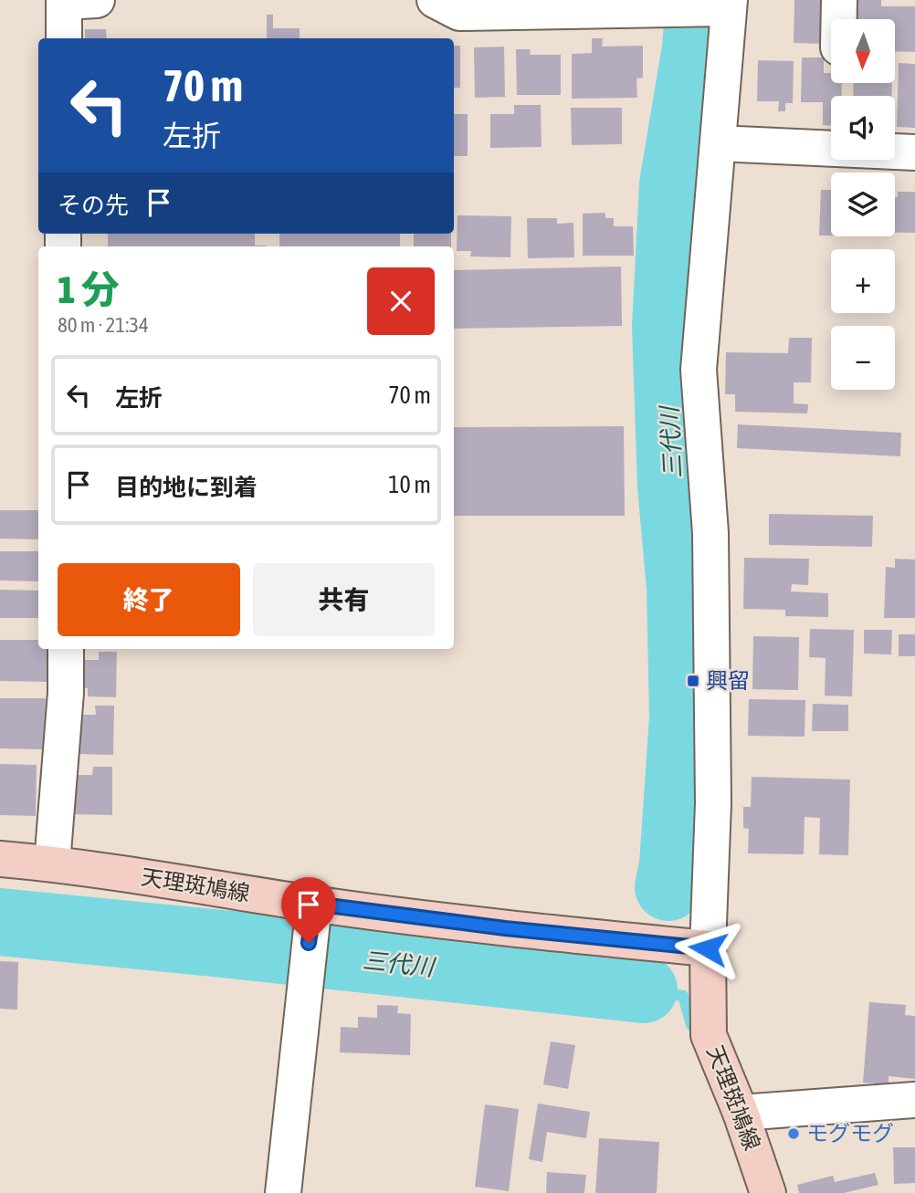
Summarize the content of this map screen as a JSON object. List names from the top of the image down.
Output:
{
  "streets": {
    "main road": ["天理斑鳩線"]
  },
  "water": ["三代川"],
  "places": {
    "transit": ["興留"],
    "other": ["モグモグ"]
  },
  "north": "bottom",
  "page": {
    "map_buttons": ["+", "−"],
    "turn": ["70 m", "左折"],
    "then": "その先",
    "heading": ["1 分", "80 m · 21:34"],
    "list": [
      {
        "name": "左折",
        "value": "70 m"
      },
      {
        "name": "目的地に到着",
        "value": "10 m"
      }
    ],
    "buttons": ["終了", "共有"]
  }
}
